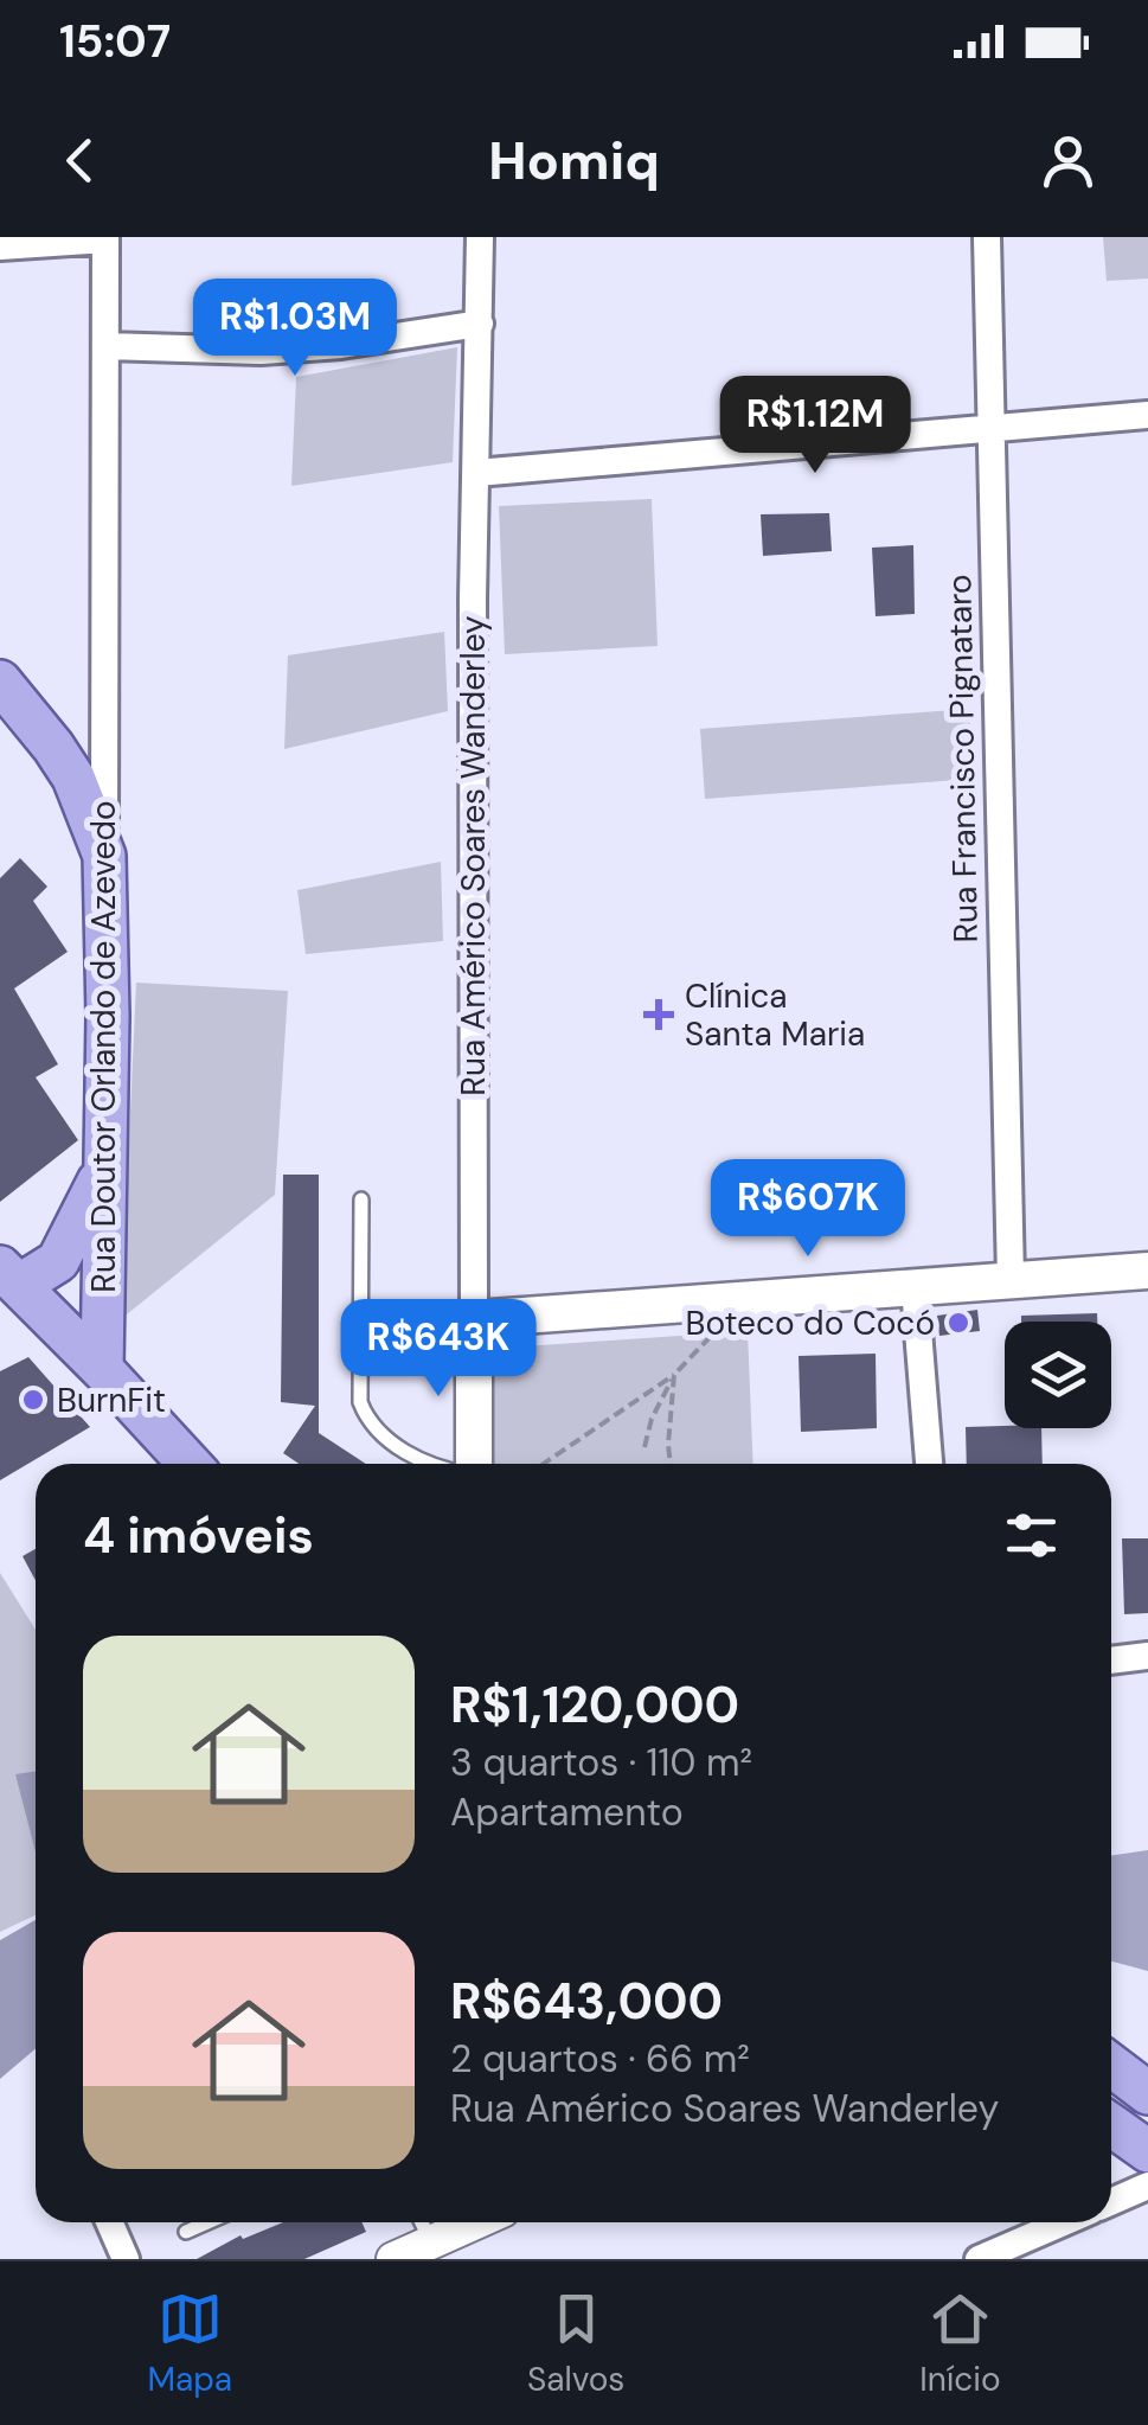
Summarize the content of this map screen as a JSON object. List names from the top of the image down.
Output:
{
  "streets": {
    "main road": ["Rua Américo Soares Wanderley", "Rua Doutor Orlando de Azevedo"],
    "street": ["Rua Francisco Pignataro"]
  },
  "places": {
    "health": ["Clínica Santa Maria"],
    "other": ["Boteco do Cocó", "BurnFit"]
  },
  "page": {
    "status": "15:07",
    "header": "Homiq",
    "price": [
      "R$1.03M",
      "R$1.12M",
      "R$607K",
      "R$643K"
    ],
    "heading": "4 imóveis",
    "list": [
      {
        "name": "R$1,120,000",
        "note": "3 quartos · 110 m² · Apartamento"
      },
      {
        "name": "R$643,000",
        "note": "2 quartos · 66 m² · Rua Américo Soares Wanderley"
      }
    ],
    "tabs": ["Mapa", "Salvos", "Início"]
  }
}
